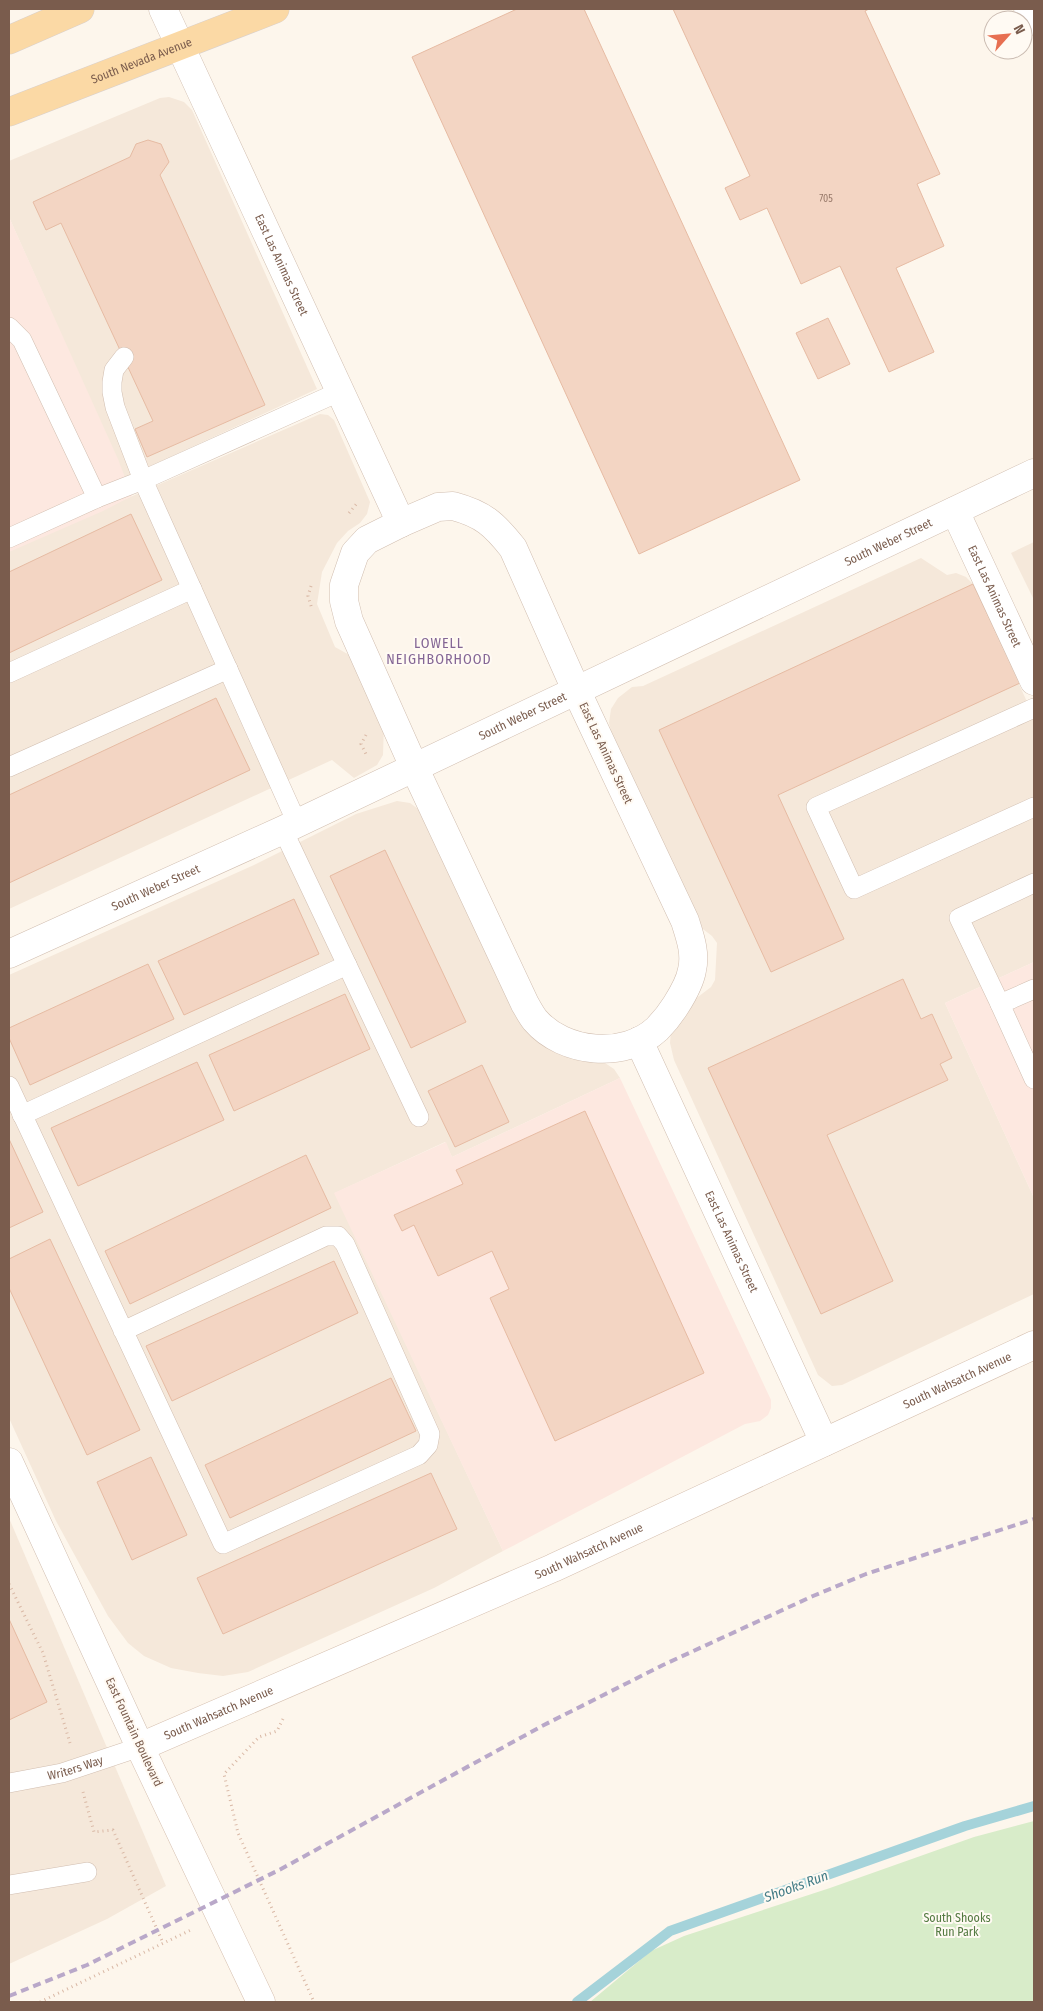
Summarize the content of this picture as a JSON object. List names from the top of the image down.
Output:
{
  "streets": {
    "main road": ["South Nevada Avenue"],
    "street": [
      "East Las Animas Street",
      "South Weber Street",
      "South Wahsatch Avenue",
      "East Fountain Boulevard"
    ],
    "lane": ["Writers Way"]
  },
  "crossings": [
    ["South Nevada Avenue", "East Las Animas Street"],
    ["East Las Animas Street", "South Weber Street"],
    ["East Las Animas Street", "South Wahsatch Avenue"],
    ["South Wahsatch Avenue", "East Fountain Boulevard"],
    ["South Wahsatch Avenue", "Writers Way"],
    ["East Fountain Boulevard", "Writers Way"]
  ],
  "districts": ["LOWELL NEIGHBORHOOD"],
  "water": ["Shooks Run"],
  "parks": ["South Shooks Run Park"],
  "house_numbers": ["705"],
  "north": "top right"
}
